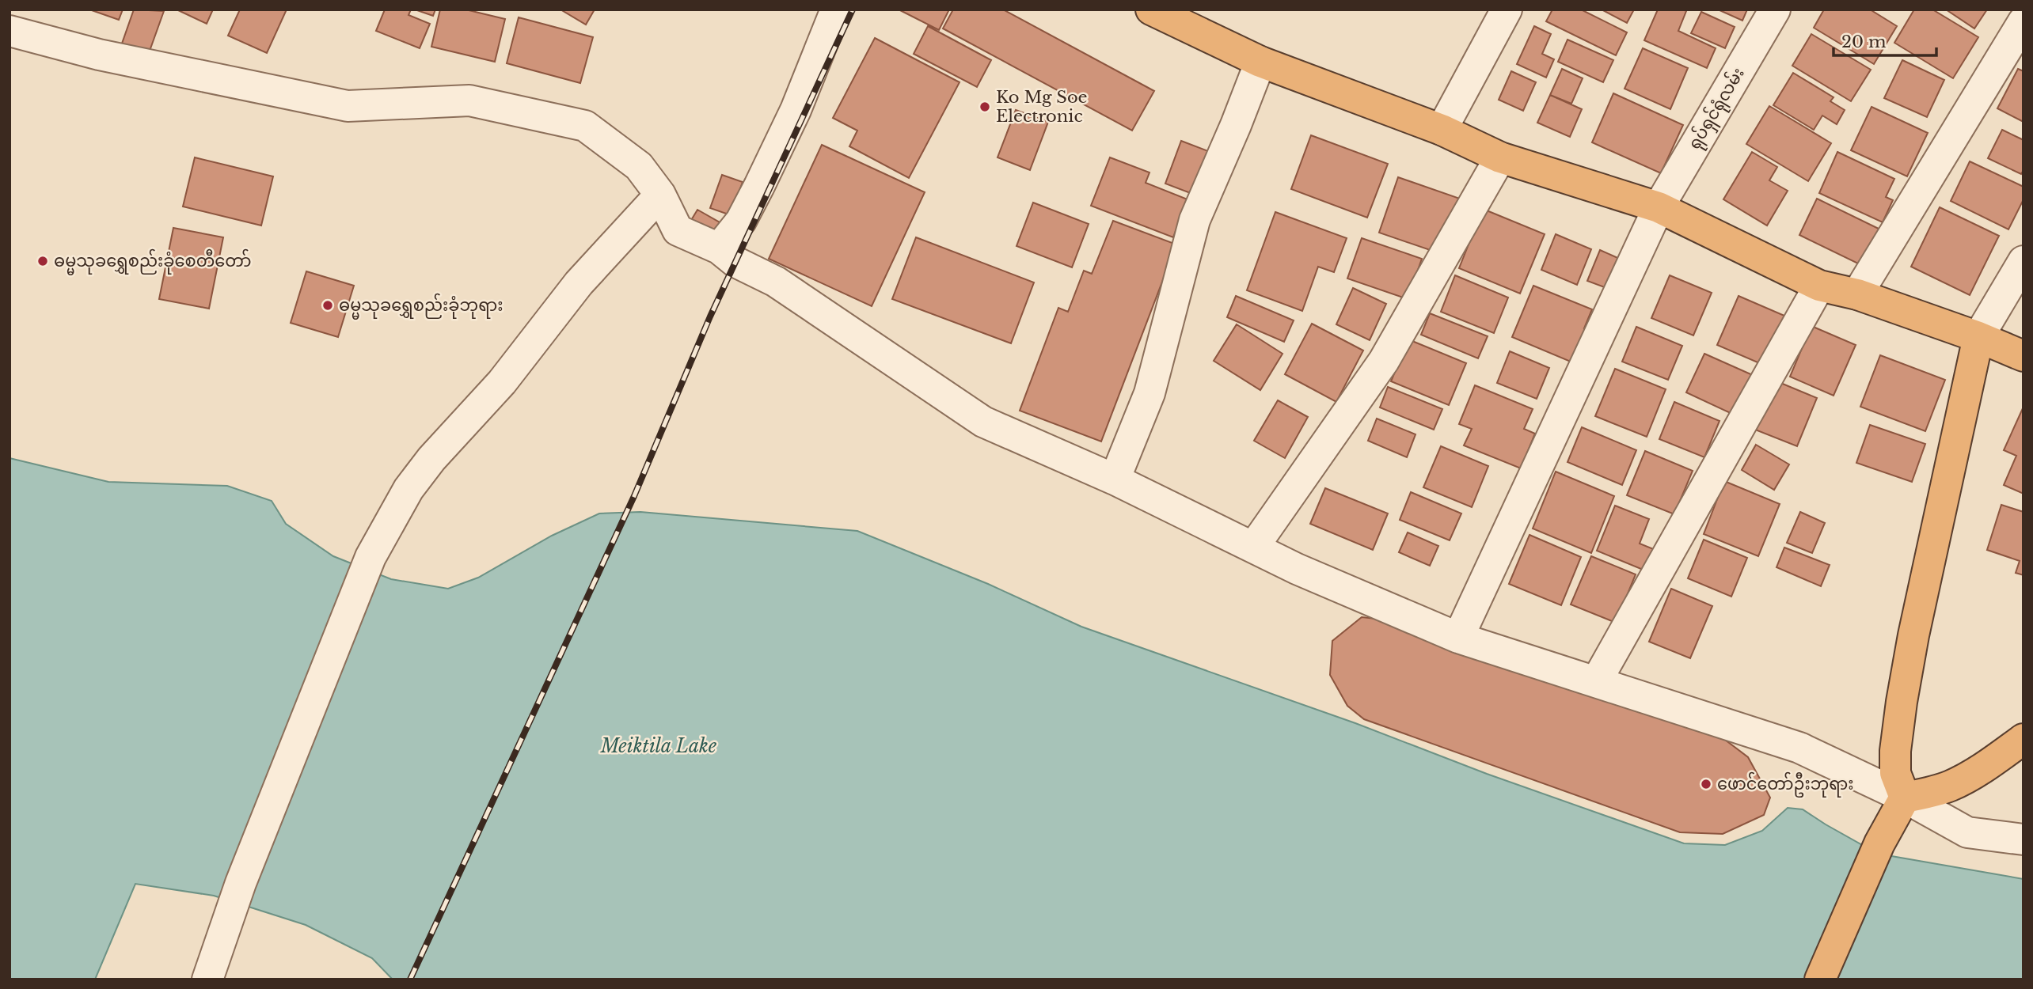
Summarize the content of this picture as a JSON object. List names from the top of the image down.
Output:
{
  "streets": {
    "street": ["ရုပ်ရှင်ရုံလမ်း"]
  },
  "water": ["Meiktila Lake"],
  "places": [
    "Ko Mg Soe Electronic",
    "ဓမ္မသုခရွှေစည်းခုံစေတီတော်",
    "ဓမ္မသုခရွှေစည်းခုံဘုရား",
    "ဖောင်တော်ဦးဘုရား"
  ],
  "scale_bar": "20 m"
}
